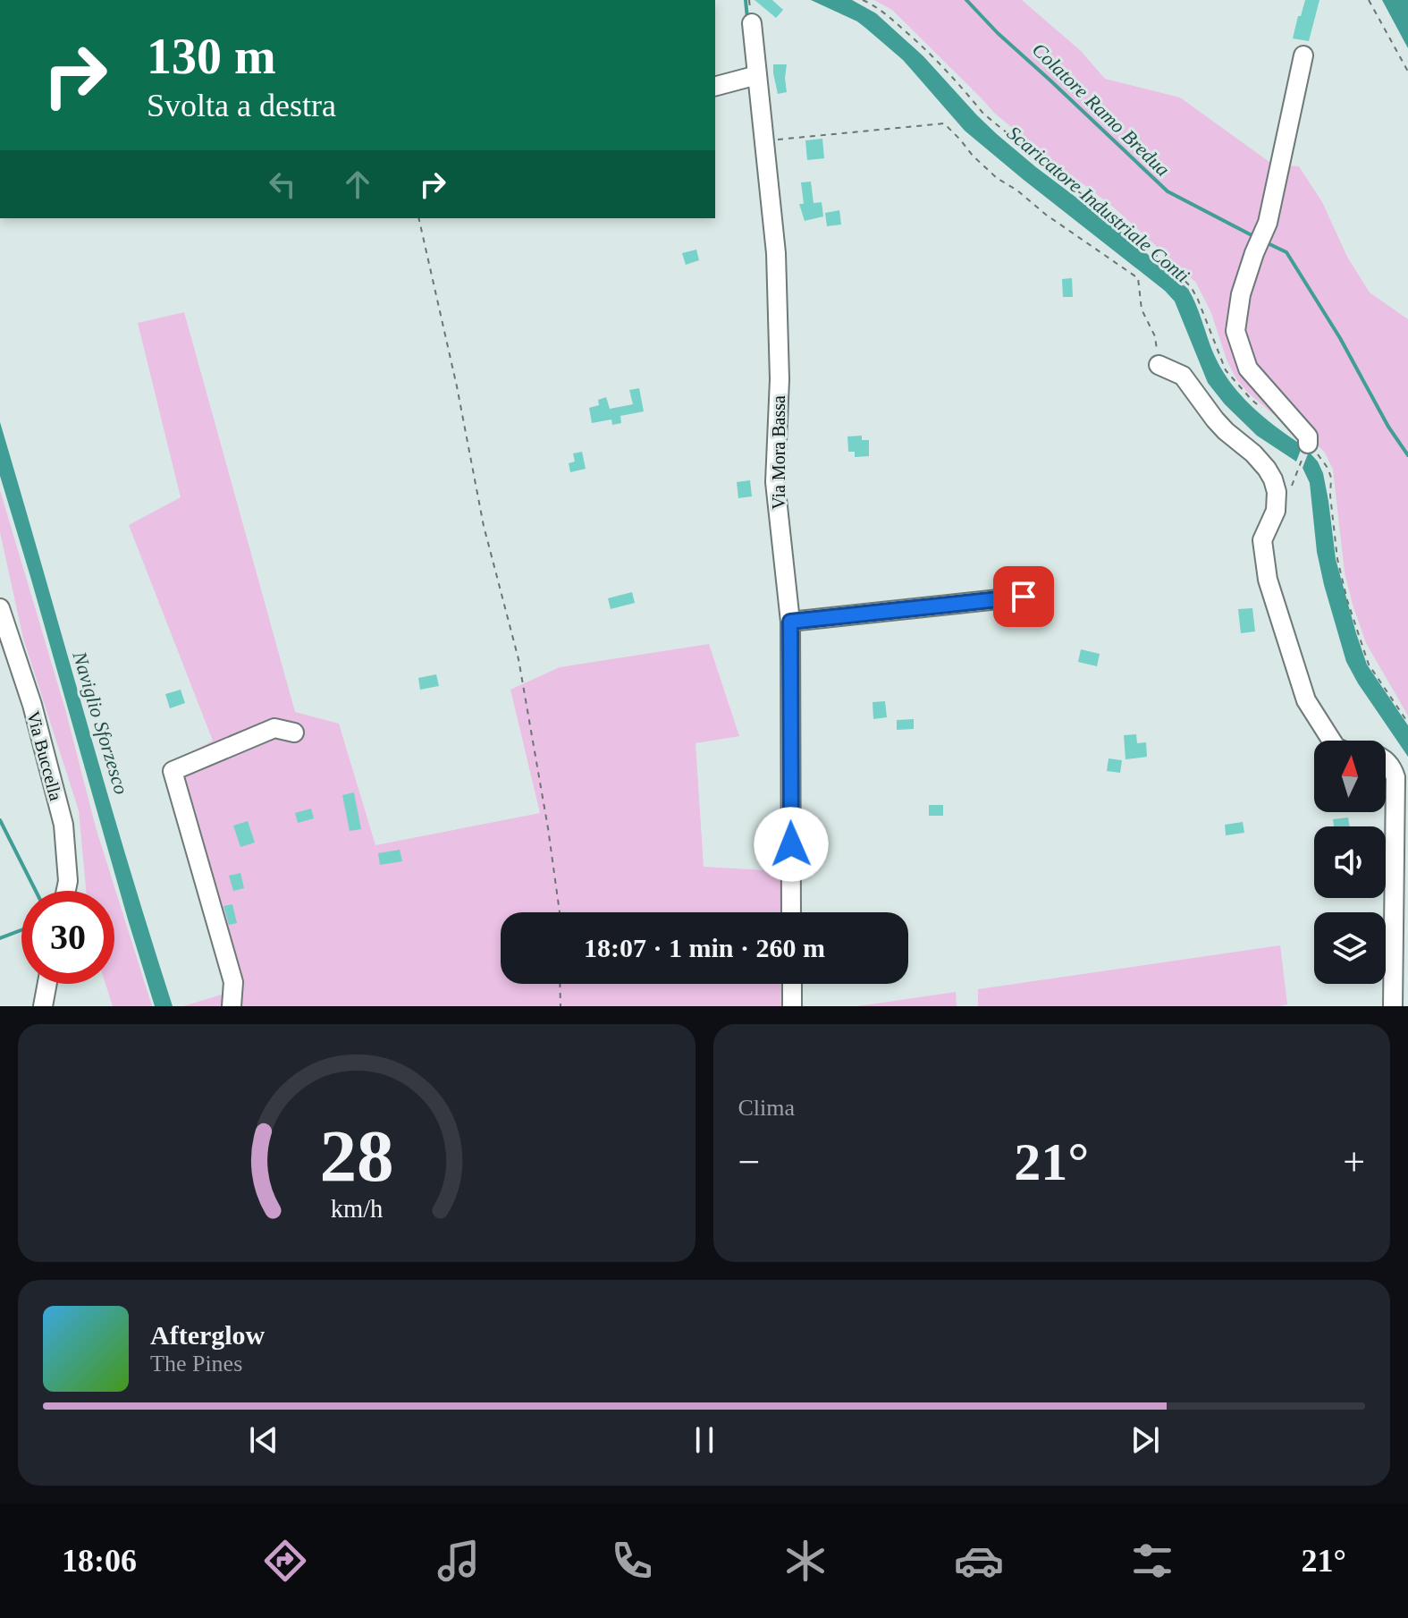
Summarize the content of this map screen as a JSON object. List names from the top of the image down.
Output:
{
  "streets": {
    "street": ["Via Mora Bassa", "Via Buccella"]
  },
  "water": ["Colatore Ramo Bredua", "Scaricatore Industriale Conti", "Naviglio Sforzesco"],
  "north": "top",
  "page": {
    "turn": ["130 m", "Svolta a destra"],
    "limit": "30",
    "trip": "18:07 · 1 min · 260 m",
    "tile": "Clima",
    "heat": ["−", "21°", "+"],
    "song": ["Afterglow", "The Pines"],
    "tabs": ["18:06", "21°"],
    "gauge": ["28", "km/h"]
  }
}
